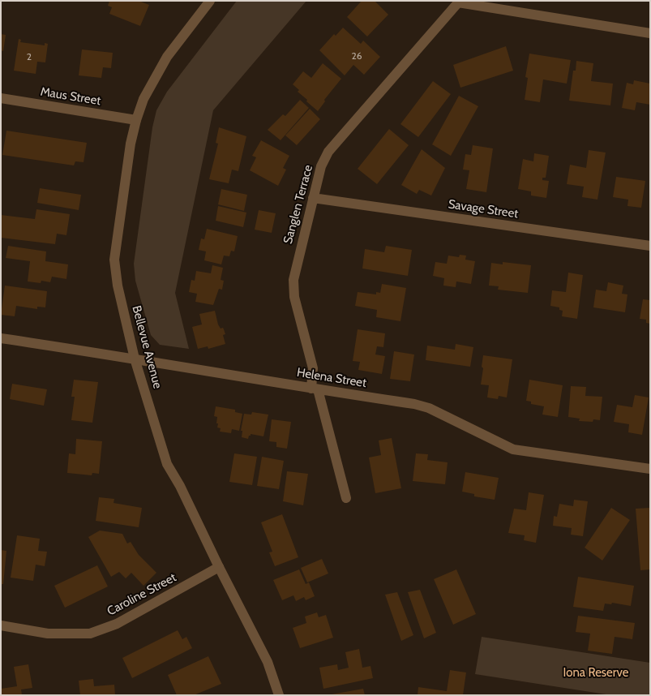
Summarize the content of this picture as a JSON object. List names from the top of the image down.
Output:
{
  "streets": {
    "street": [
      "Maus Street",
      "Sanglen Terrace",
      "Savage Street",
      "Bellevue Avenue",
      "Helena Street",
      "Caroline Street"
    ]
  },
  "crossings": [
    ["Maus Street", "Bellevue Avenue"],
    ["Sanglen Terrace", "Savage Street"],
    ["Sanglen Terrace", "Helena Street"],
    ["Bellevue Avenue", "Helena Street"],
    ["Bellevue Avenue", "Caroline Street"]
  ],
  "parks": ["Iona Reserve"],
  "house_numbers": ["26", "2"]
}
